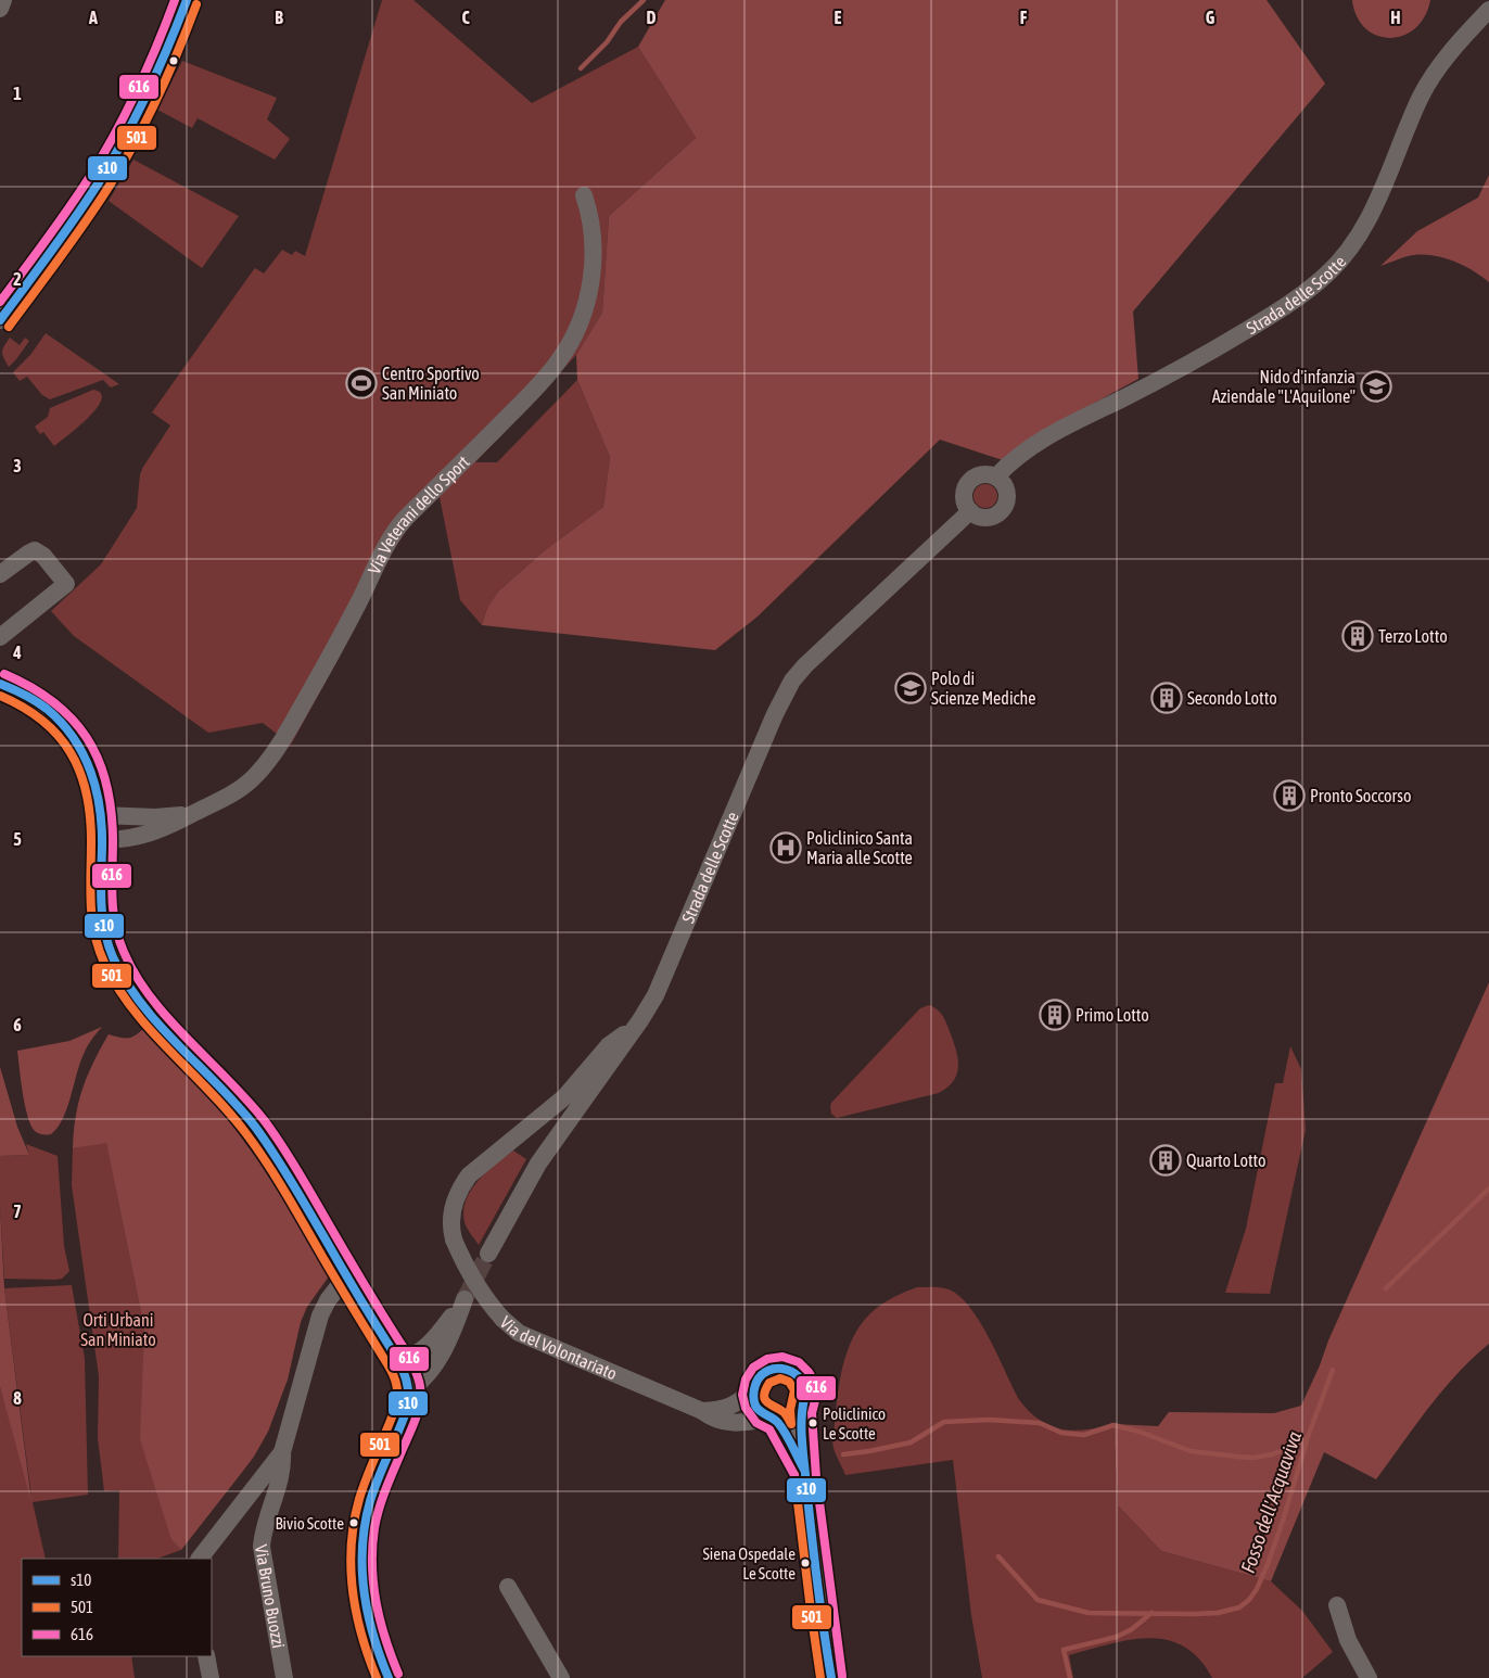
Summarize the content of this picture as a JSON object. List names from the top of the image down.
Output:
{
  "streets": {
    "street": [
      "Strada delle Scotte",
      "Via Veterani dello Sport",
      "Via del Volontariato",
      "Via Bruno Buozzi"
    ]
  },
  "crossings": [
    ["Strada delle Scotte", "Via del Volontariato"]
  ],
  "water": ["Fosso dell'Acquaviva"],
  "parks": ["Orti Urbani San Miniato"],
  "places": {
    "sports": ["Centro Sportivo San Miniato"],
    "school or university": ["Nido d'infanzia Aziendale \"L'Aquilone\"", "Polo di Scienze Mediche"],
    "building": [
      "Terzo Lotto",
      "Secondo Lotto",
      "Pronto Soccorso",
      "Primo Lotto",
      "Quarto Lotto"
    ],
    "hospital": ["Policlinico Santa Maria alle Scotte"],
    "other": ["Policlinico Le Scotte", "Bivio Scotte", "Siena Ospedale Le Scotte"]
  },
  "lines": ["transit line s10", "transit line 616", "transit line 501"],
  "legend": ["s10", "501", "616"],
  "grid": {
    "columns": [
      "A",
      "B",
      "C",
      "D",
      "E",
      "F",
      "G",
      "H"
    ],
    "rows": [
      "1",
      "2",
      "3",
      "4",
      "5",
      "6",
      "7",
      "8"
    ]
  }
}
